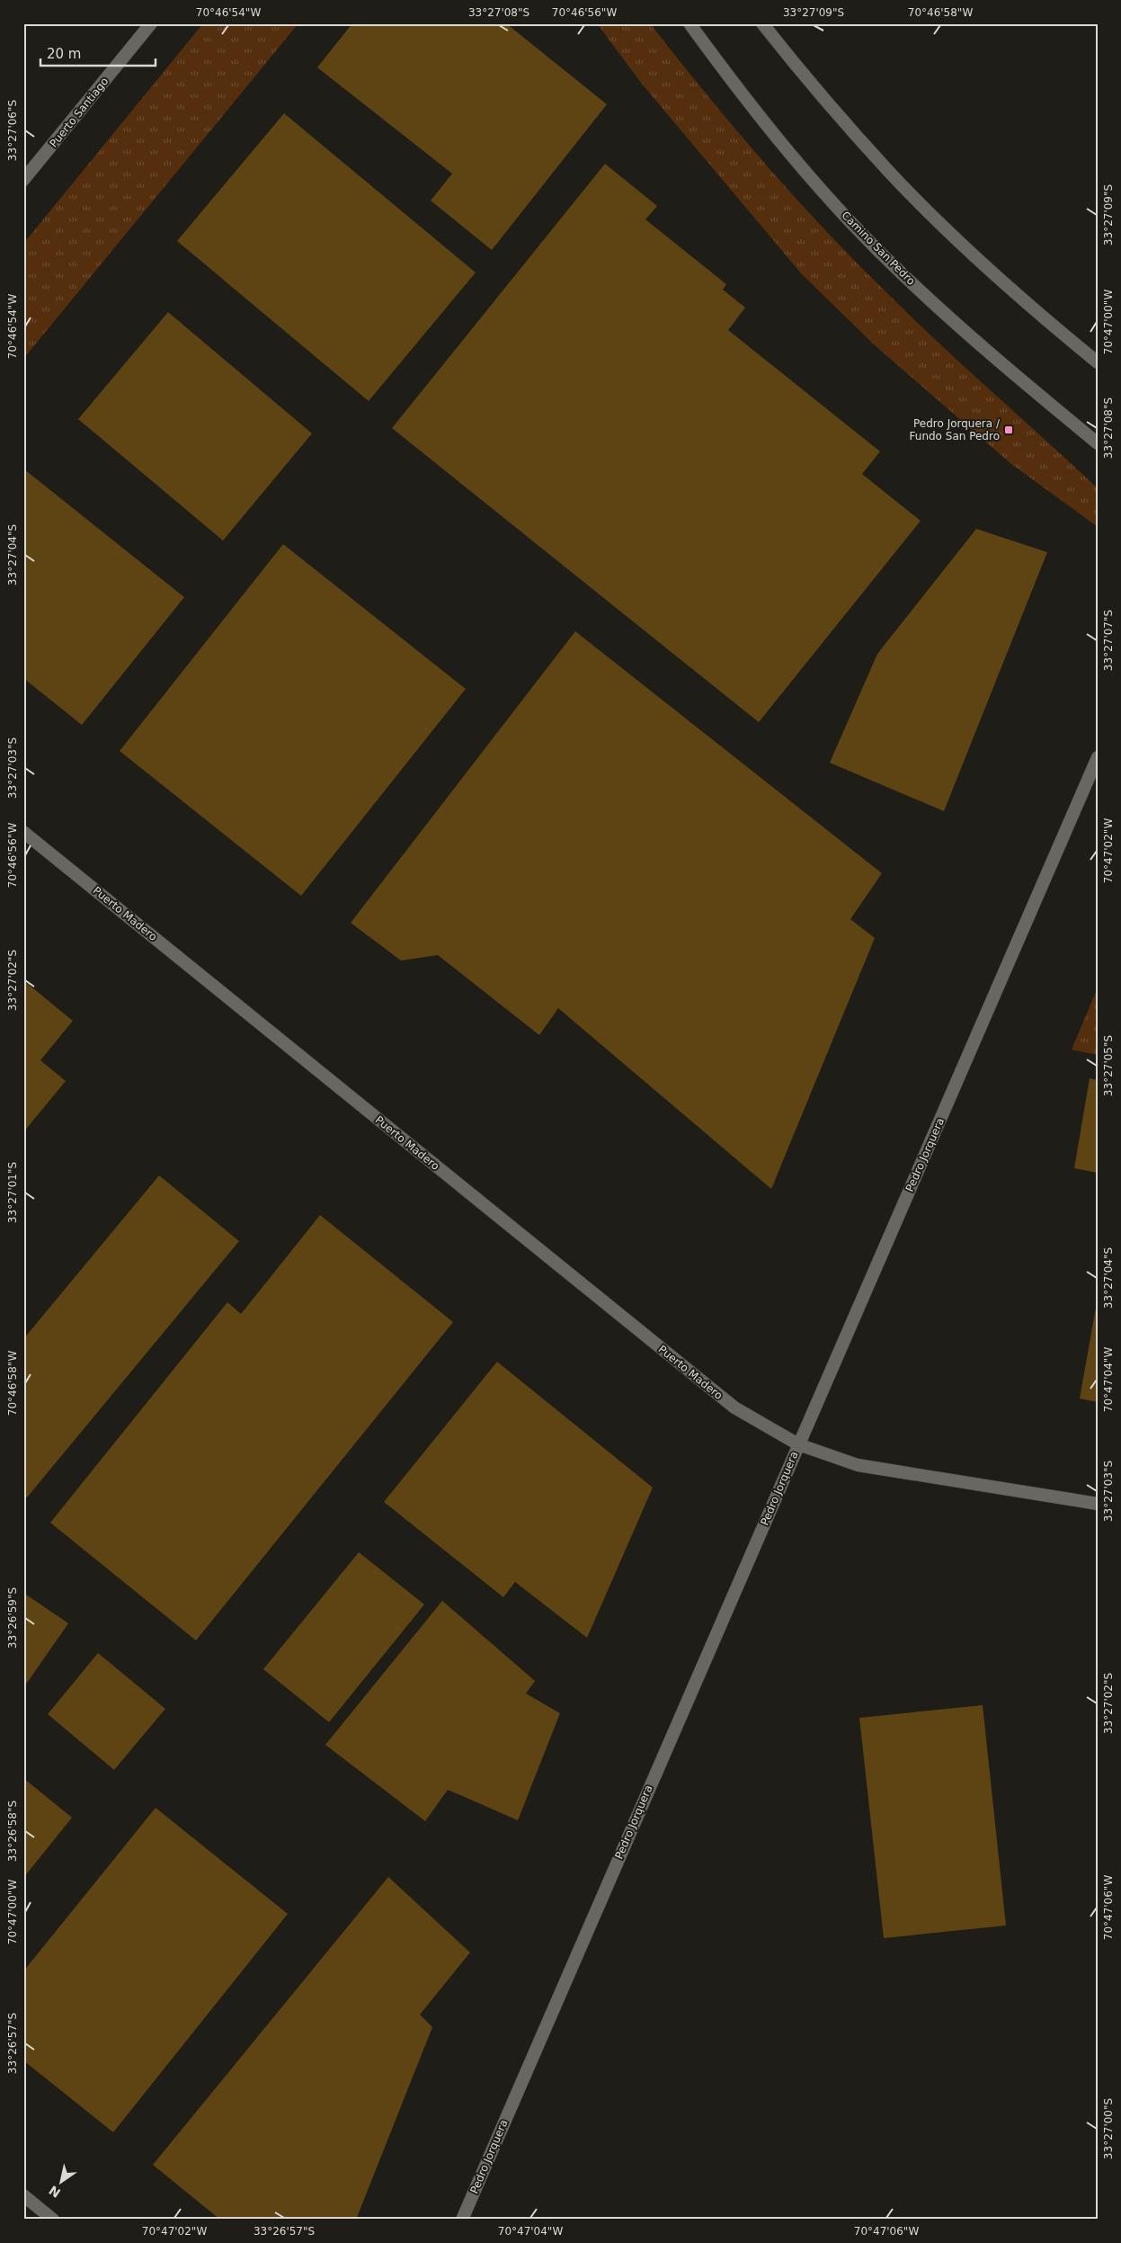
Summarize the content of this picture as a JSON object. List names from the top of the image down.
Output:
{
  "streets": {
    "street": [
      "Puerto Santiago",
      "Camino San Pedro",
      "Puerto Madero",
      "Pedro Jorquera"
    ]
  },
  "crossings": [
    ["Puerto Madero", "Pedro Jorquera"]
  ],
  "places": {
    "transit": ["Pedro Jorquera / Fundo San Pedro"]
  },
  "scale_bar": "20 m",
  "north": "bottom left",
  "coordinates": [
    "70°46'54\"W",
    "33°27'08\"S",
    "70°46'56\"W",
    "33°27'09\"S",
    "70°46'58\"W",
    "33°27'06\"S",
    "70°47'00\"W",
    "33°27'04\"S",
    "33°27'07\"S",
    "33°27'03\"S",
    "70°47'02\"W",
    "33°27'02\"S",
    "33°27'05\"S",
    "33°27'01\"S",
    "70°47'04\"W",
    "33°26'59\"S",
    "33°26'58\"S",
    "70°47'06\"W",
    "33°26'57\"S",
    "33°27'00\"S"
  ]
}
